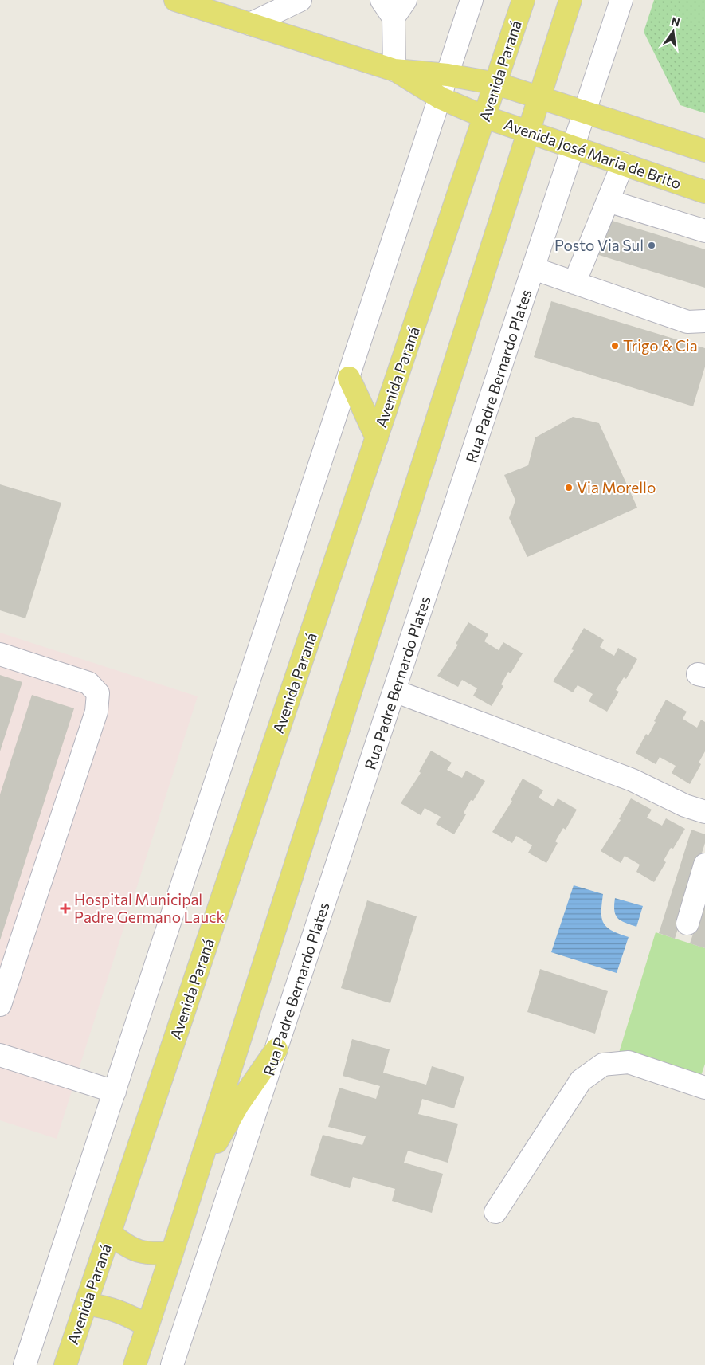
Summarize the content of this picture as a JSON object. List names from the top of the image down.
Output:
{
  "streets": {
    "main road": ["Avenida Paraná", "Avenida José Maria de Brito"],
    "street": ["Rua Padre Bernardo Plates"]
  },
  "crossings": [
    ["Avenida Paraná", "Avenida José Maria de Brito"],
    ["Avenida José Maria de Brito", "Rua Padre Bernardo Plates"]
  ],
  "places": {
    "other": ["Posto Via Sul", "Trigo & Cia", "Via Morello"],
    "health": ["Hospital Municipal Padre Germano Lauck"]
  },
  "north": "top"
}
